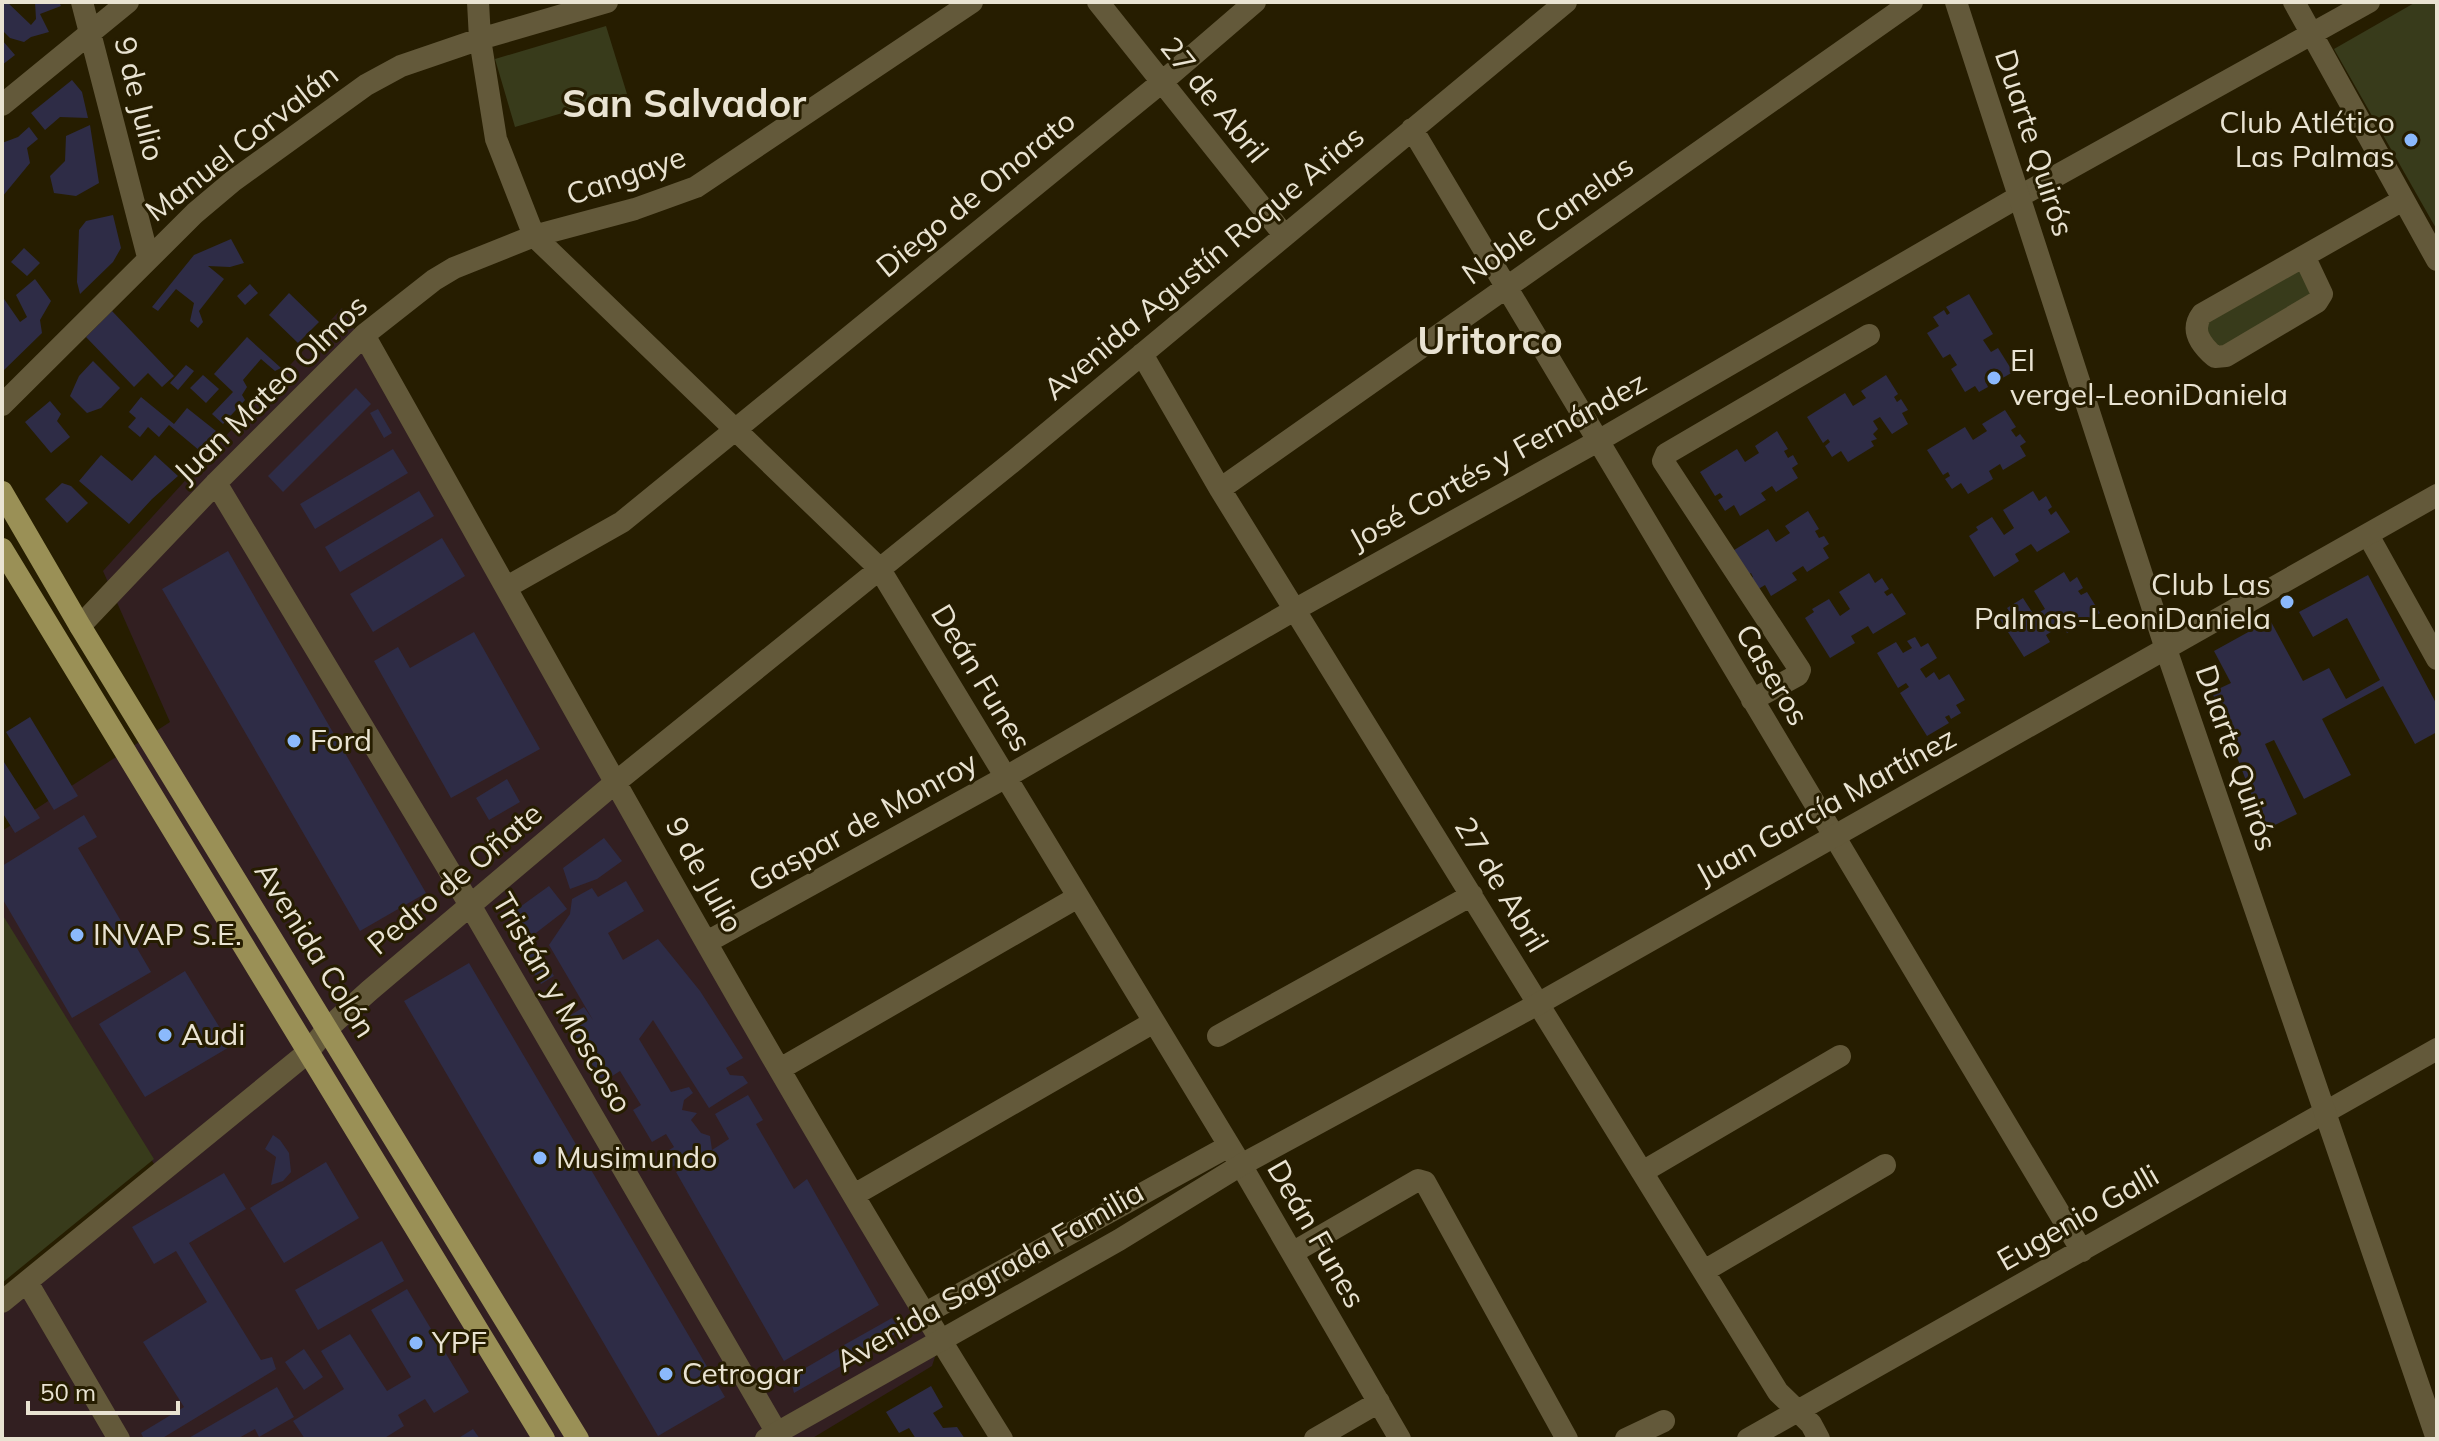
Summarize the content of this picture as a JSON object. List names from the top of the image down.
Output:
{
  "streets": {
    "main road": ["Avenida Colón"],
    "street": [
      "9 de Julio",
      "27 de Abril",
      "Manuel Corvalán",
      "Duarte Quirós",
      "Cangaye",
      "Diego de Onorato",
      "Noble Canelas",
      "Avenida Agustín Roque Arias",
      "Juan Mateo Olmos",
      "José Cortés y Fernández",
      "Caseros",
      "Deán Funes",
      "Juan García Martínez",
      "Gaspar de Monroy",
      "Pedro de Oñate",
      "Tristán y Moscoso",
      "Eugenio Galli",
      "Avenida Sagrada Familia"
    ]
  },
  "crossings": [
    ["9 de Julio", "Manuel Corvalán"],
    ["9 de Julio", "Diego de Onorato"],
    ["9 de Julio", "Juan Mateo Olmos"],
    ["9 de Julio", "Gaspar de Monroy"],
    ["9 de Julio", "Pedro de Oñate"],
    ["9 de Julio", "Avenida Sagrada Familia"],
    ["27 de Abril", "Diego de Onorato"],
    ["27 de Abril", "Noble Canelas"],
    ["27 de Abril", "Avenida Agustín Roque Arias"],
    ["27 de Abril", "José Cortés y Fernández"],
    ["27 de Abril", "Juan García Martínez"],
    ["27 de Abril", "Eugenio Galli"],
    ["Manuel Corvalán", "Deán Funes"],
    ["Duarte Quirós", "José Cortés y Fernández"],
    ["Duarte Quirós", "Juan García Martínez"],
    ["Duarte Quirós", "Eugenio Galli"],
    ["Cangaye", "Juan Mateo Olmos"],
    ["Cangaye", "Deán Funes"],
    ["Diego de Onorato", "Deán Funes"],
    ["Noble Canelas", "Caseros"],
    ["Avenida Agustín Roque Arias", "Caseros"],
    ["Avenida Agustín Roque Arias", "Deán Funes"],
    ["Avenida Agustín Roque Arias", "Pedro de Oñate"],
    ["Juan Mateo Olmos", "Deán Funes"],
    ["Juan Mateo Olmos", "Avenida Colón"],
    ["Juan Mateo Olmos", "Tristán y Moscoso"],
    ["José Cortés y Fernández", "Caseros"],
    ["José Cortés y Fernández", "Deán Funes"],
    ["José Cortés y Fernández", "Gaspar de Monroy"],
    ["Caseros", "Juan García Martínez"],
    ["Caseros", "Eugenio Galli"],
    ["Deán Funes", "Juan García Martínez"],
    ["Deán Funes", "Gaspar de Monroy"],
    ["Deán Funes", "Pedro de Oñate"],
    ["Deán Funes", "Avenida Sagrada Familia"],
    ["Juan García Martínez", "Avenida Sagrada Familia"],
    ["Pedro de Oñate", "Avenida Colón"],
    ["Pedro de Oñate", "Tristán y Moscoso"],
    ["Tristán y Moscoso", "Avenida Sagrada Familia"]
  ],
  "districts": ["San Salvador", "Uritorco"],
  "places": [
    "Club Atlético Las Palmas",
    "El vergel-LeoniDaniela",
    "Club Las Palmas-LeoniDaniela",
    "Ford",
    "INVAP S.E.",
    "Audi",
    "Musimundo",
    "YPF",
    "Cetrogar"
  ],
  "scale_bar": "50 m"
}
